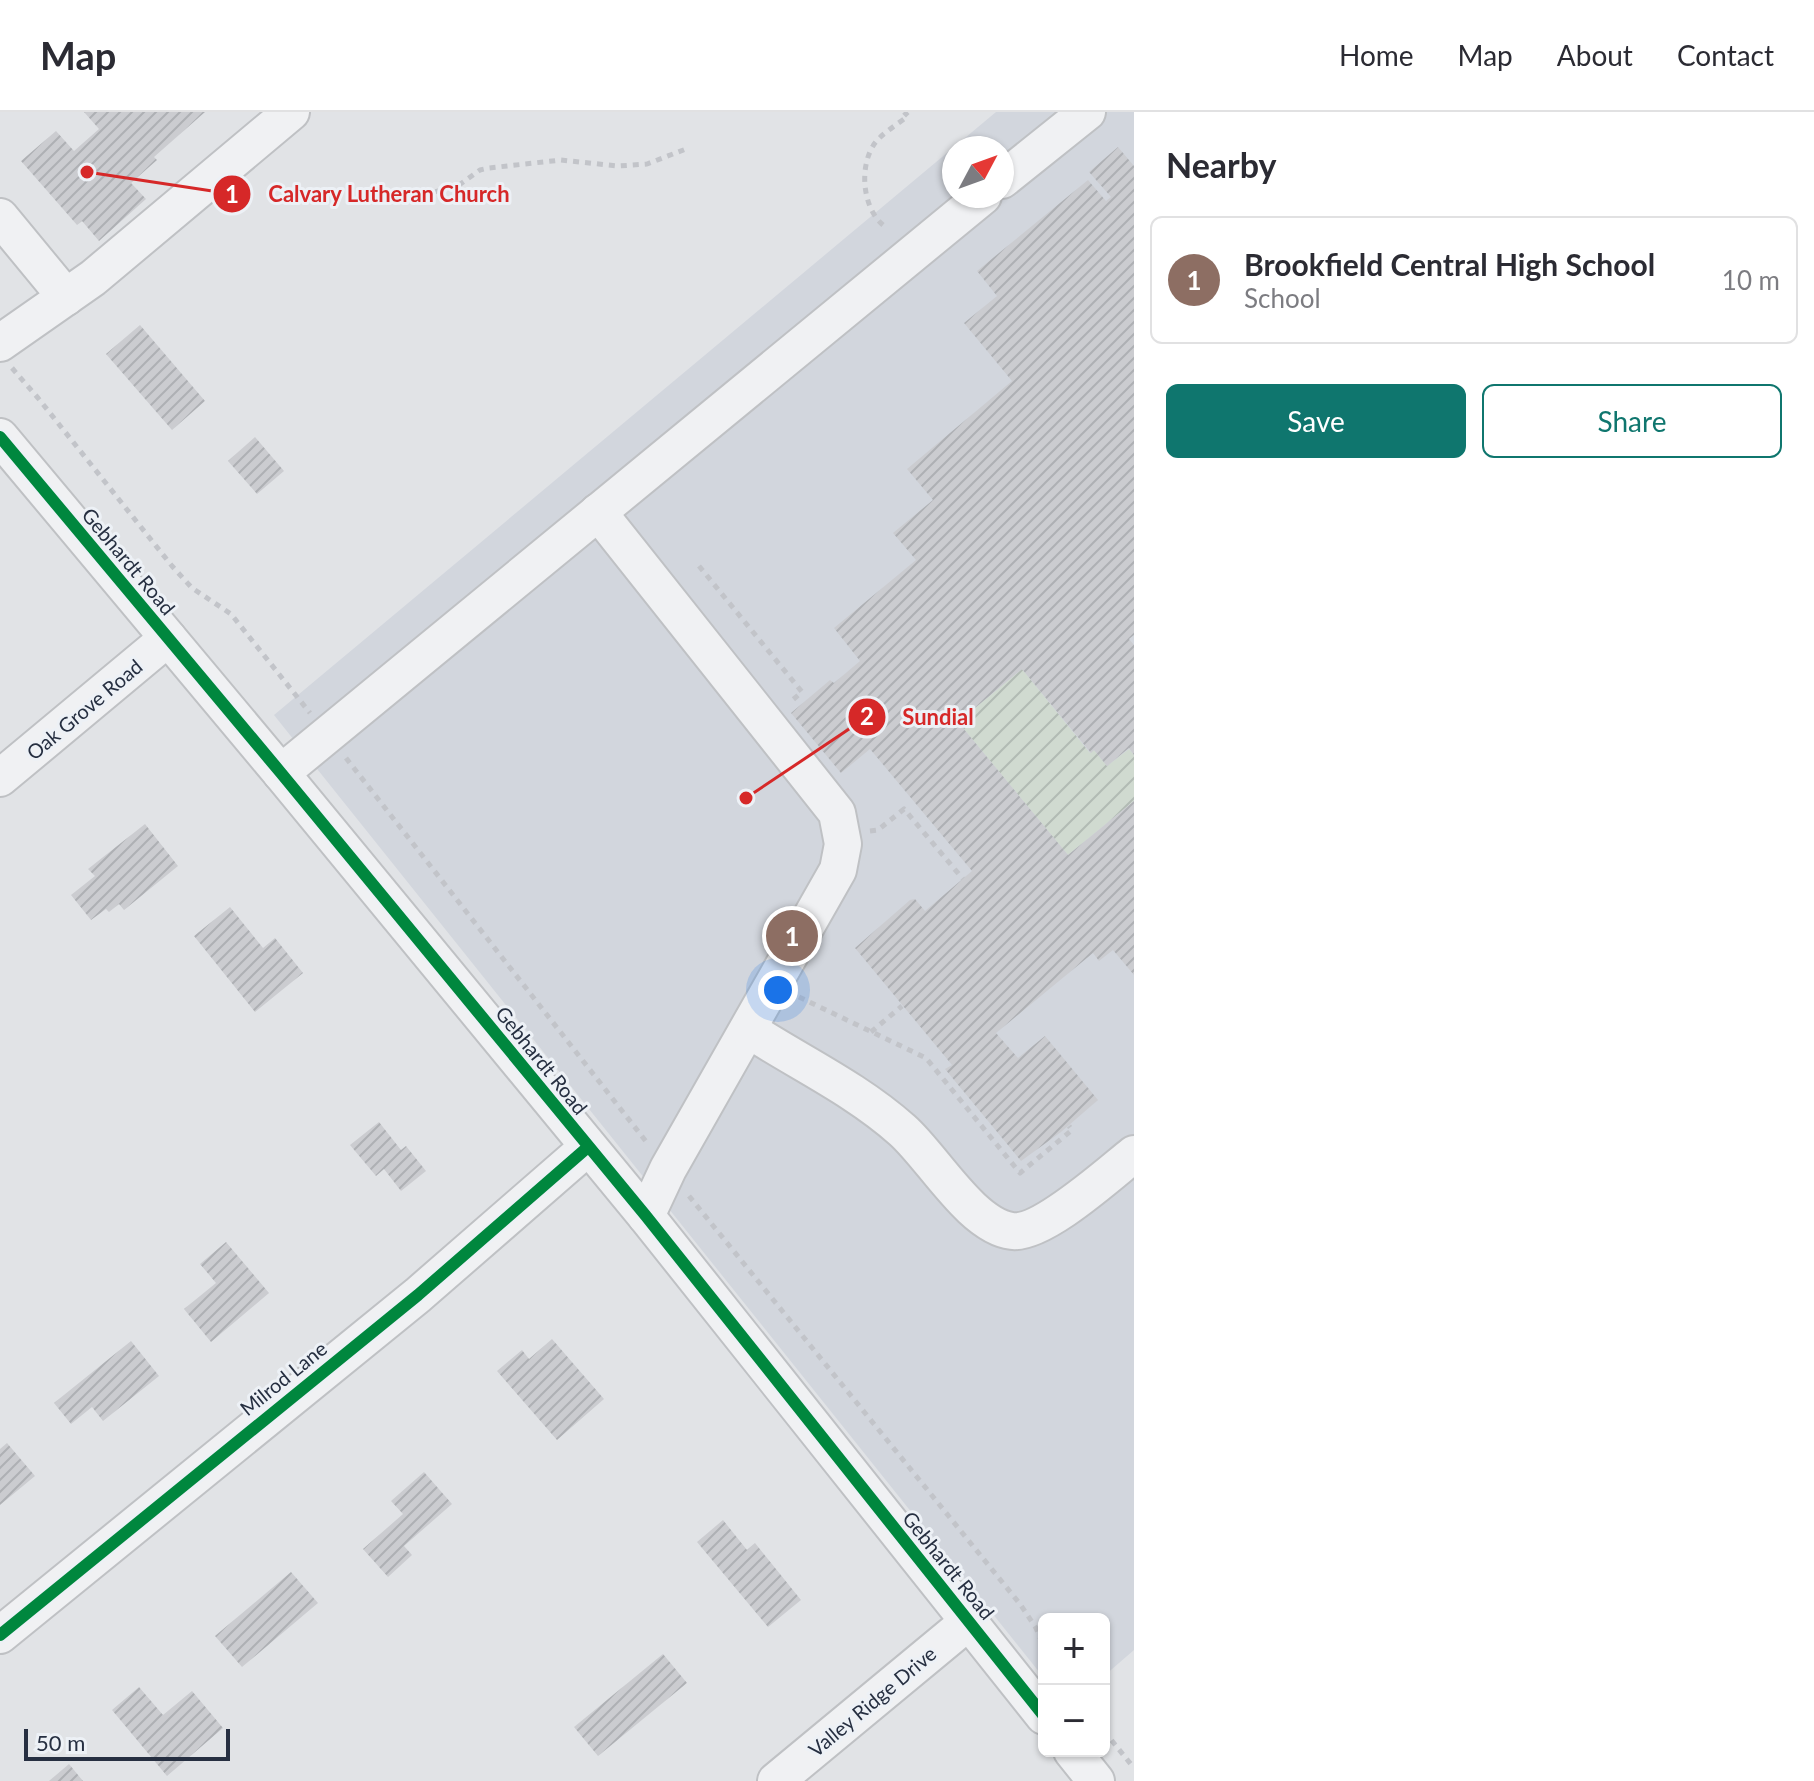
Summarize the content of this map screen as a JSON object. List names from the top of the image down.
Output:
{
  "streets": {
    "street": [
      "Gebhardt Road",
      "Oak Grove Road",
      "Milrod Lane",
      "Valley Ridge Drive"
    ]
  },
  "crossings": [
    ["Gebhardt Road", "Oak Grove Road"],
    ["Gebhardt Road", "Milrod Lane"],
    ["Gebhardt Road", "Valley Ridge Drive"]
  ],
  "places": ["Calvary Lutheran Church", "Sundial"],
  "scale_bar": "50 m",
  "north": "top right",
  "page": {
    "header": "Map",
    "nav": [
      "Home",
      "Map",
      "About",
      "Contact"
    ],
    "heading": "Nearby",
    "list": [
      {
        "mark": "1",
        "name": "Brookfield Central High School",
        "note": "School",
        "value": "10 m"
      }
    ],
    "buttons": ["Save", "Share"],
    "pins": "1",
    "map_buttons": ["+", "−"],
    "scale": "50 m"
  }
}
